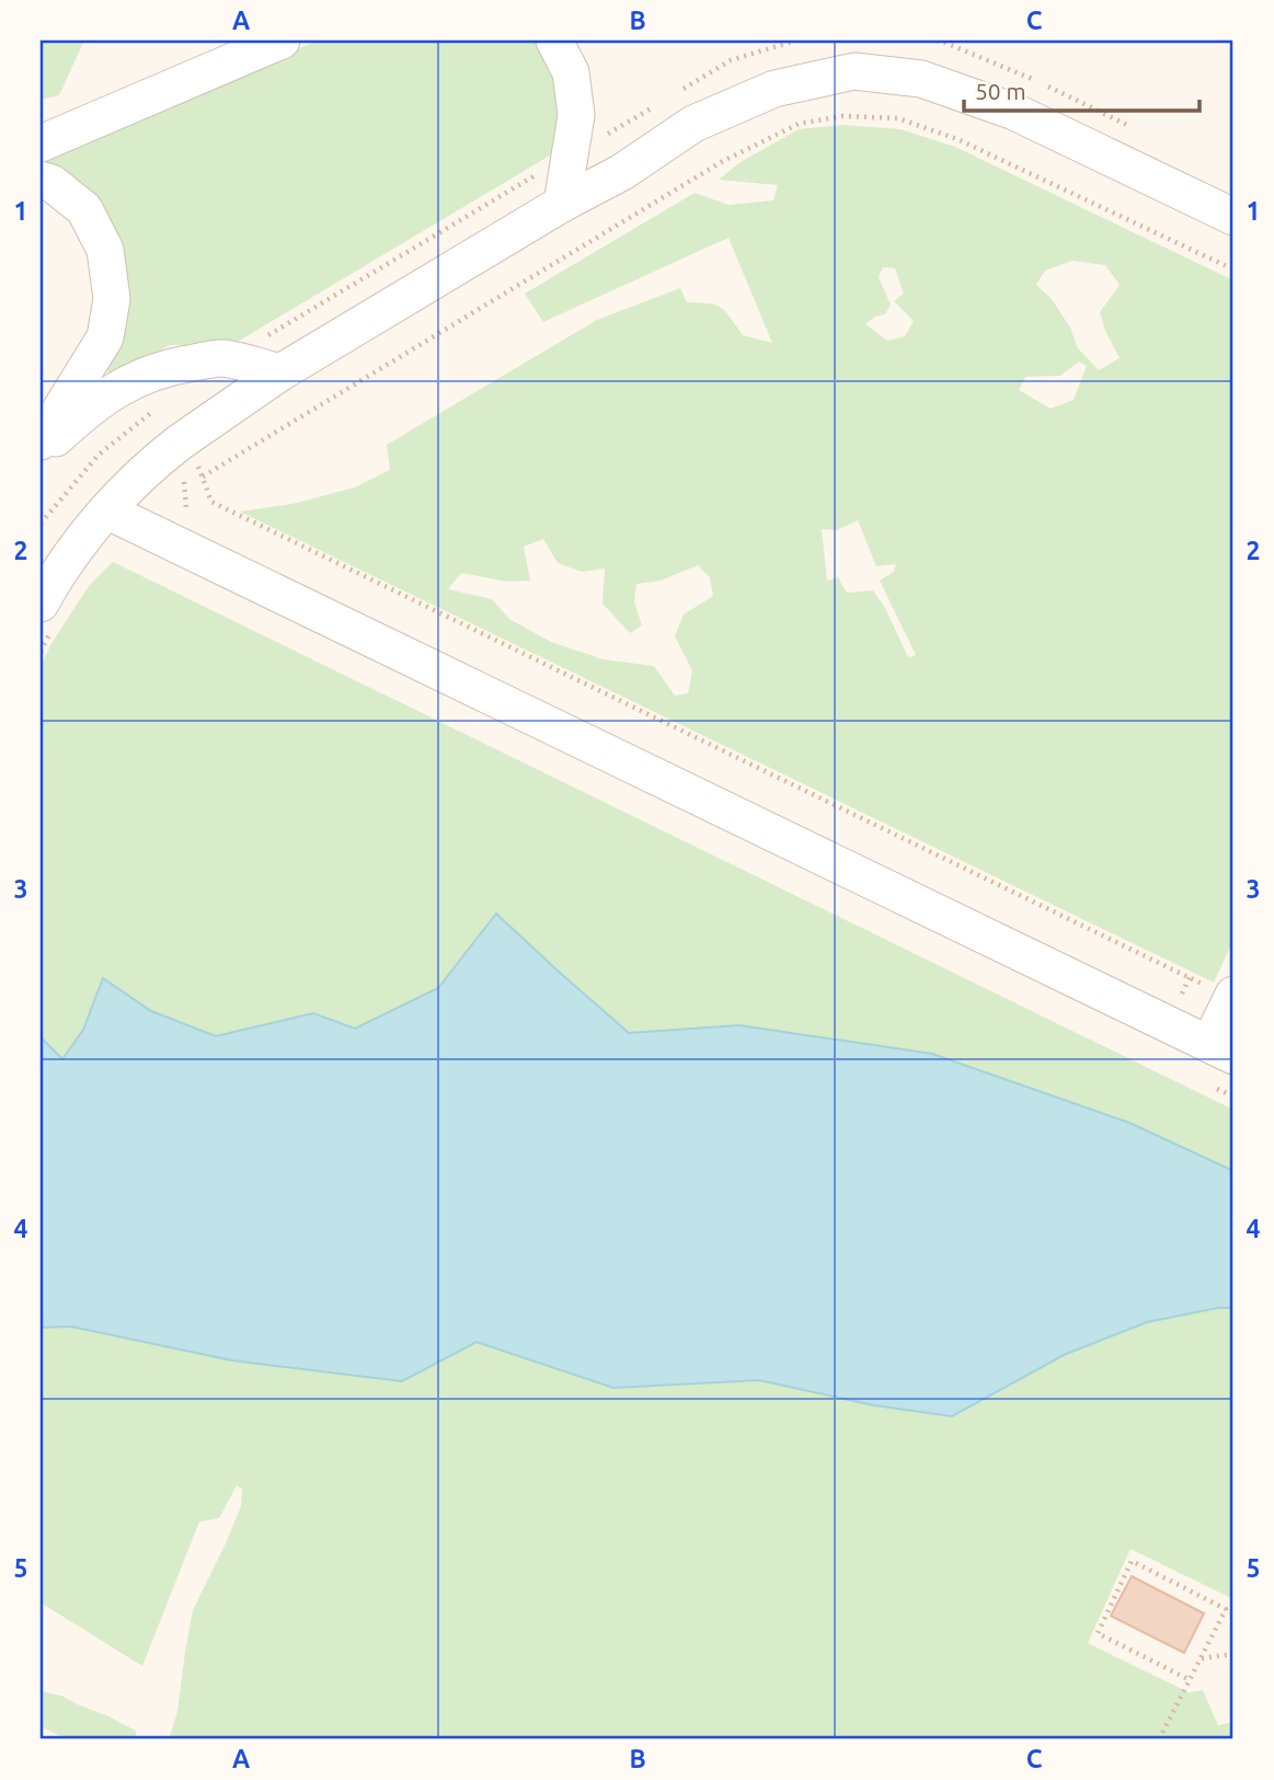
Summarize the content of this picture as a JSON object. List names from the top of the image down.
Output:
{
  "scale_bar": "50 m",
  "grid": {
    "columns": ["A", "B", "C"],
    "rows": [
      "1",
      "2",
      "3",
      "4",
      "5"
    ]
  }
}
